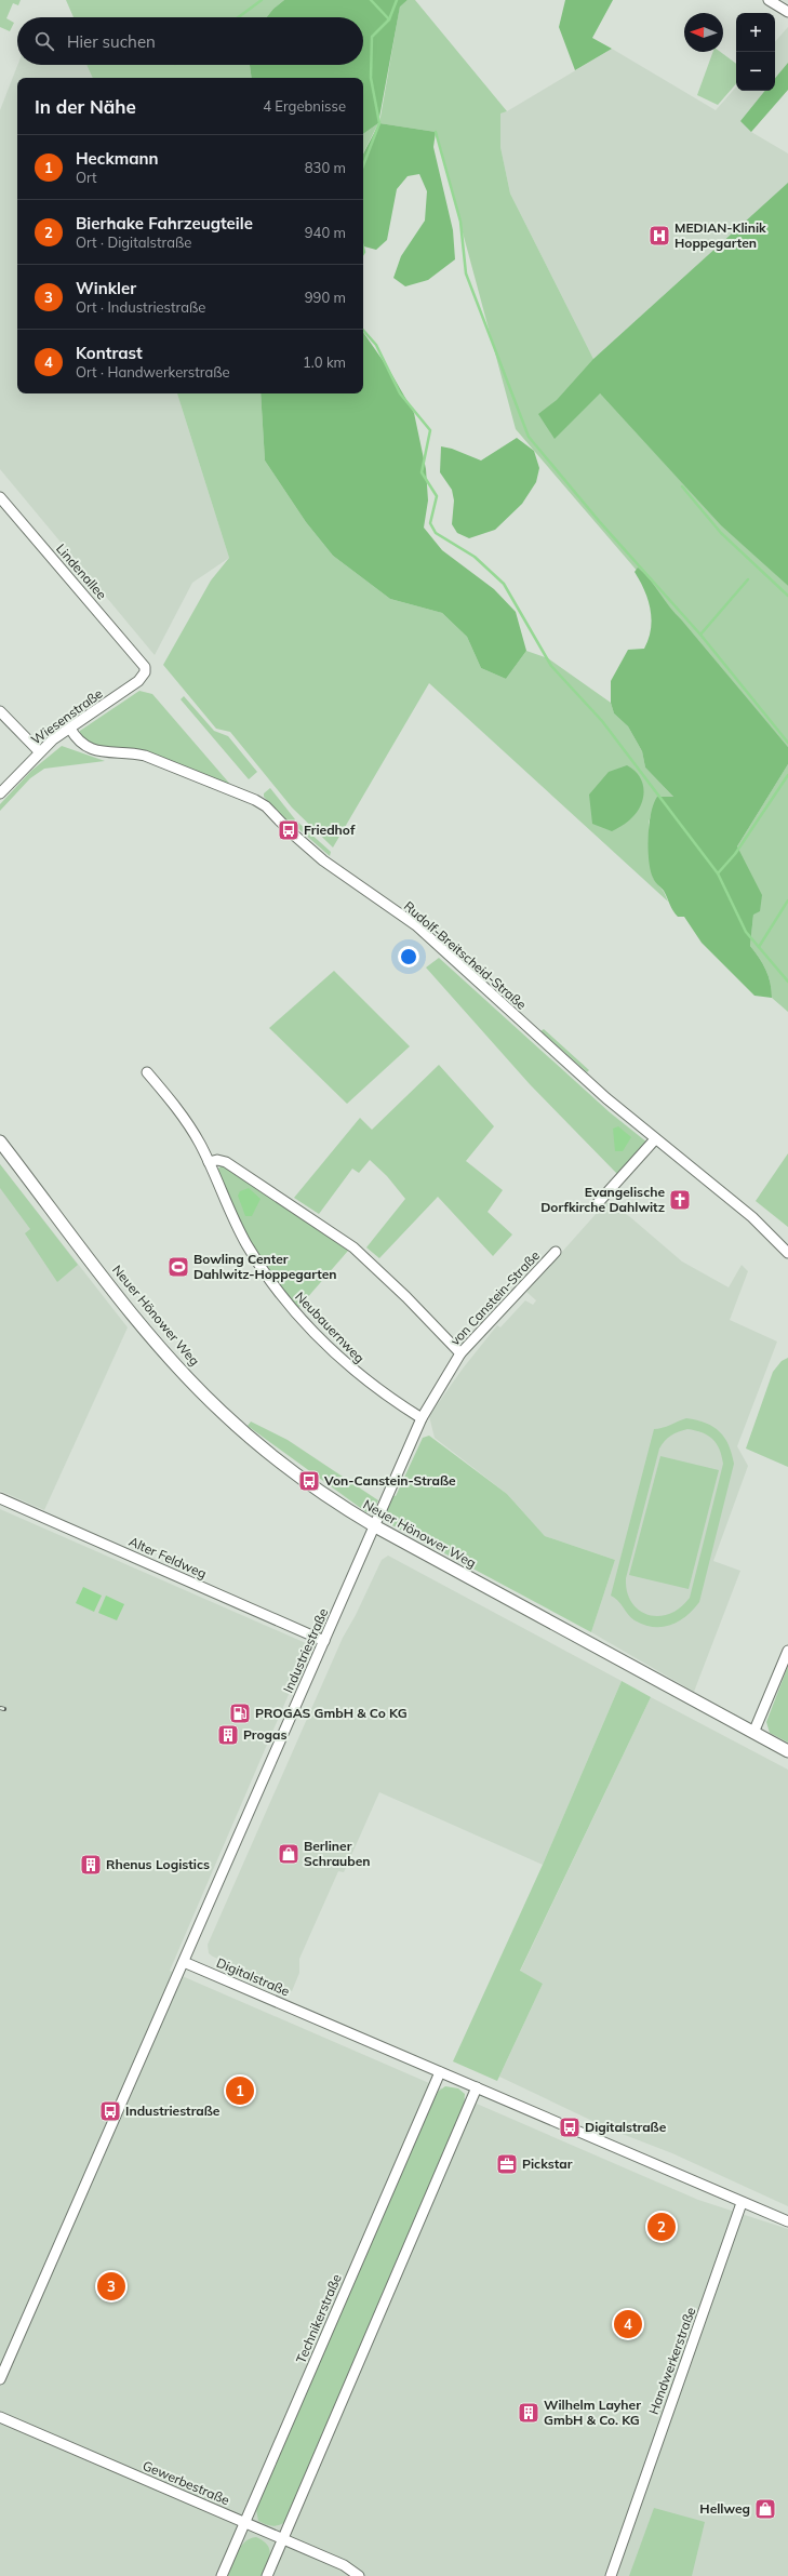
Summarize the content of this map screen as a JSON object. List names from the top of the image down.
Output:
{
  "streets": {
    "main road": ["Neuer Hönower Weg"],
    "street": [
      "Lindenallee",
      "Wiesenstraße",
      "Rudolf-Breitscheid-Straße",
      "von Canstein-Straße",
      "Neubauernweg",
      "Alter Feldweg",
      "Industriestraße",
      "Digitalstraße",
      "Technikerstraße",
      "Handwerkerstraße",
      "Gewerbestraße"
    ]
  },
  "crossings": [
    ["Lindenallee", "Wiesenstraße"],
    ["Wiesenstraße", "Rudolf-Breitscheid-Straße"],
    ["von Canstein-Straße", "Neuer Hönower Weg"],
    ["von Canstein-Straße", "Neubauernweg"],
    ["von Canstein-Straße", "Industriestraße"],
    ["Neuer Hönower Weg", "Industriestraße"],
    ["Alter Feldweg", "Industriestraße"],
    ["Industriestraße", "Digitalstraße"],
    ["Digitalstraße", "Technikerstraße"],
    ["Digitalstraße", "Handwerkerstraße"],
    ["Technikerstraße", "Gewerbestraße"]
  ],
  "places": {
    "hospital": ["MEDIAN-Klinik Hoppegarten"],
    "bus stop": [
      "Friedhof",
      "Von-Canstein-Straße",
      "Industriestraße",
      "Digitalstraße"
    ],
    "church": ["Evangelische Dorfkirche Dahlwitz"],
    "sports": ["Bowling Center Dahlwitz-Hoppegarten"],
    "fuel station": ["PROGAS GmbH & Co KG"],
    "building": ["Progas", "Rhenus Logistics", "Wilhelm Layher GmbH & Co. KG"],
    "shop": ["Berliner Schrauben", "Hellweg"],
    "office": ["Pickstar"]
  },
  "north": "left",
  "page": {
    "map_buttons": ["+", "−"],
    "search": "Hier suchen",
    "heading": ["In der Nähe", "4 Ergebnisse"],
    "list": [
      {
        "mark": "1",
        "name": "Heckmann",
        "note": "Ort",
        "value": "830 m"
      },
      {
        "mark": "2",
        "name": "Bierhake Fahrzeugteile",
        "note": "Ort · Digitalstraße",
        "value": "940 m"
      },
      {
        "mark": "3",
        "name": "Winkler",
        "note": "Ort · Industriestraße",
        "value": "990 m"
      },
      {
        "mark": "4",
        "name": "Kontrast",
        "note": "Ort · Handwerkerstraße",
        "value": "1.0 km"
      }
    ],
    "pins": [
      "1",
      "2",
      "3",
      "4"
    ]
  }
}
